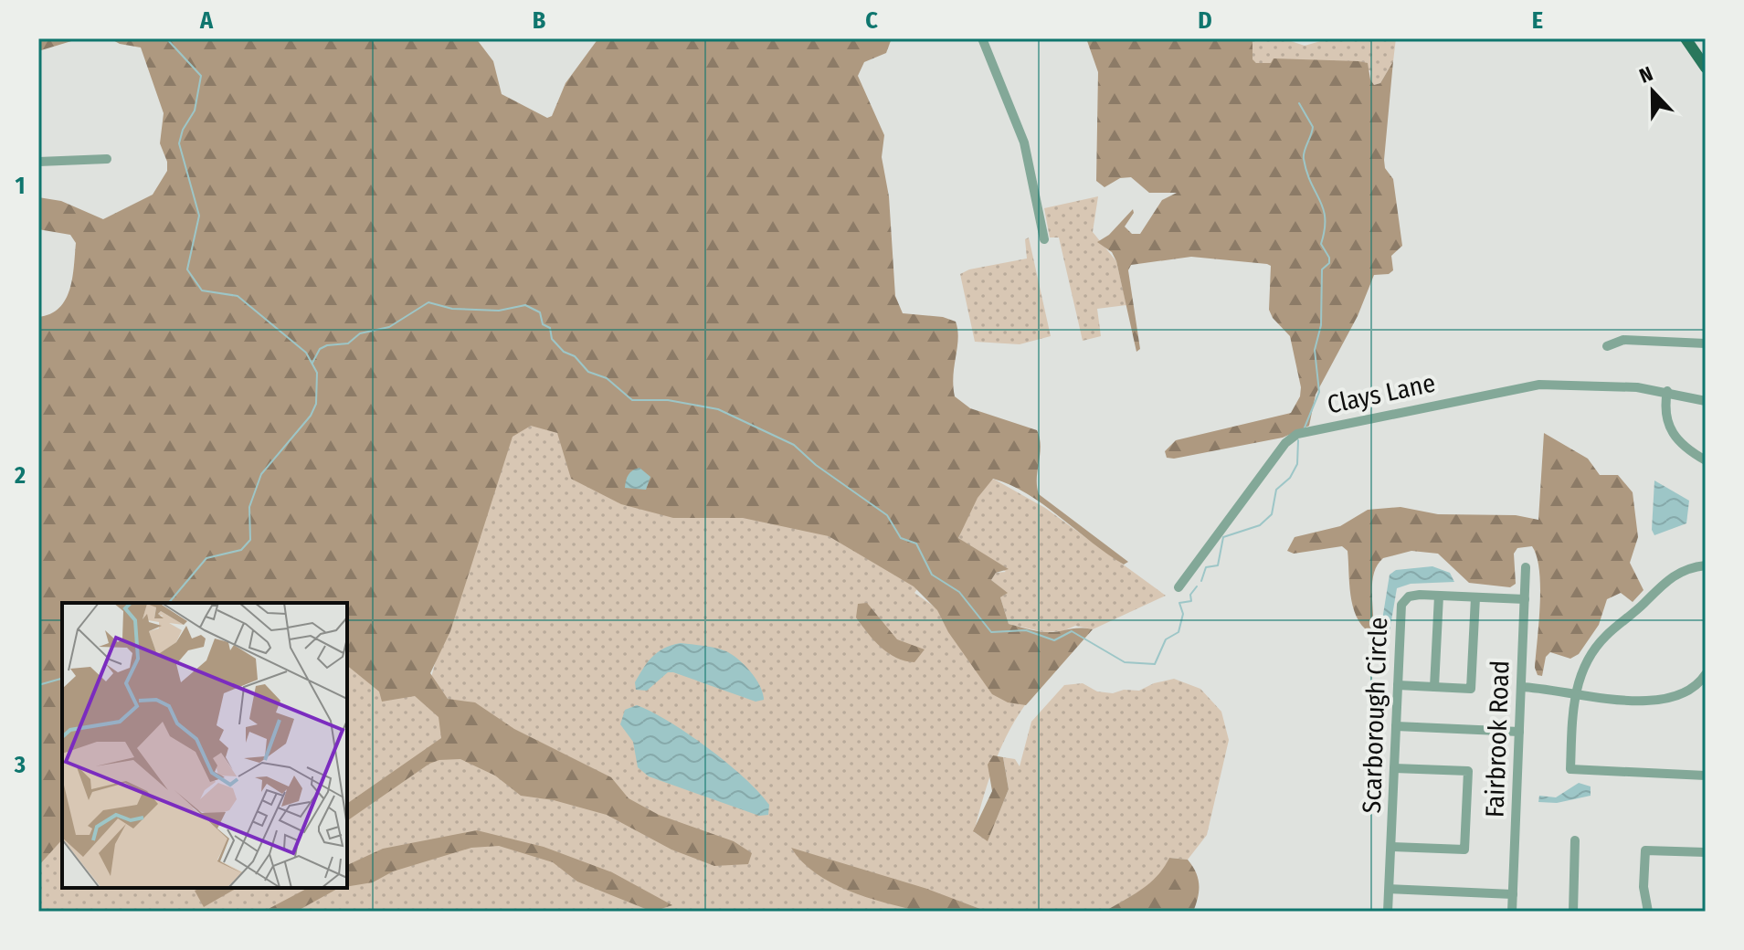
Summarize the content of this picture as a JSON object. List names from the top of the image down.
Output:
{
  "streets": {
    "street": ["Clays Lane", "Scarborough Circle", "Fairbrook Road"]
  },
  "crossings": [
    ["Scarborough Circle", "Fairbrook Road"]
  ],
  "north": "top",
  "grid": {
    "columns": [
      "A",
      "B",
      "C",
      "D",
      "E"
    ],
    "rows": ["1", "2", "3"]
  }
}
